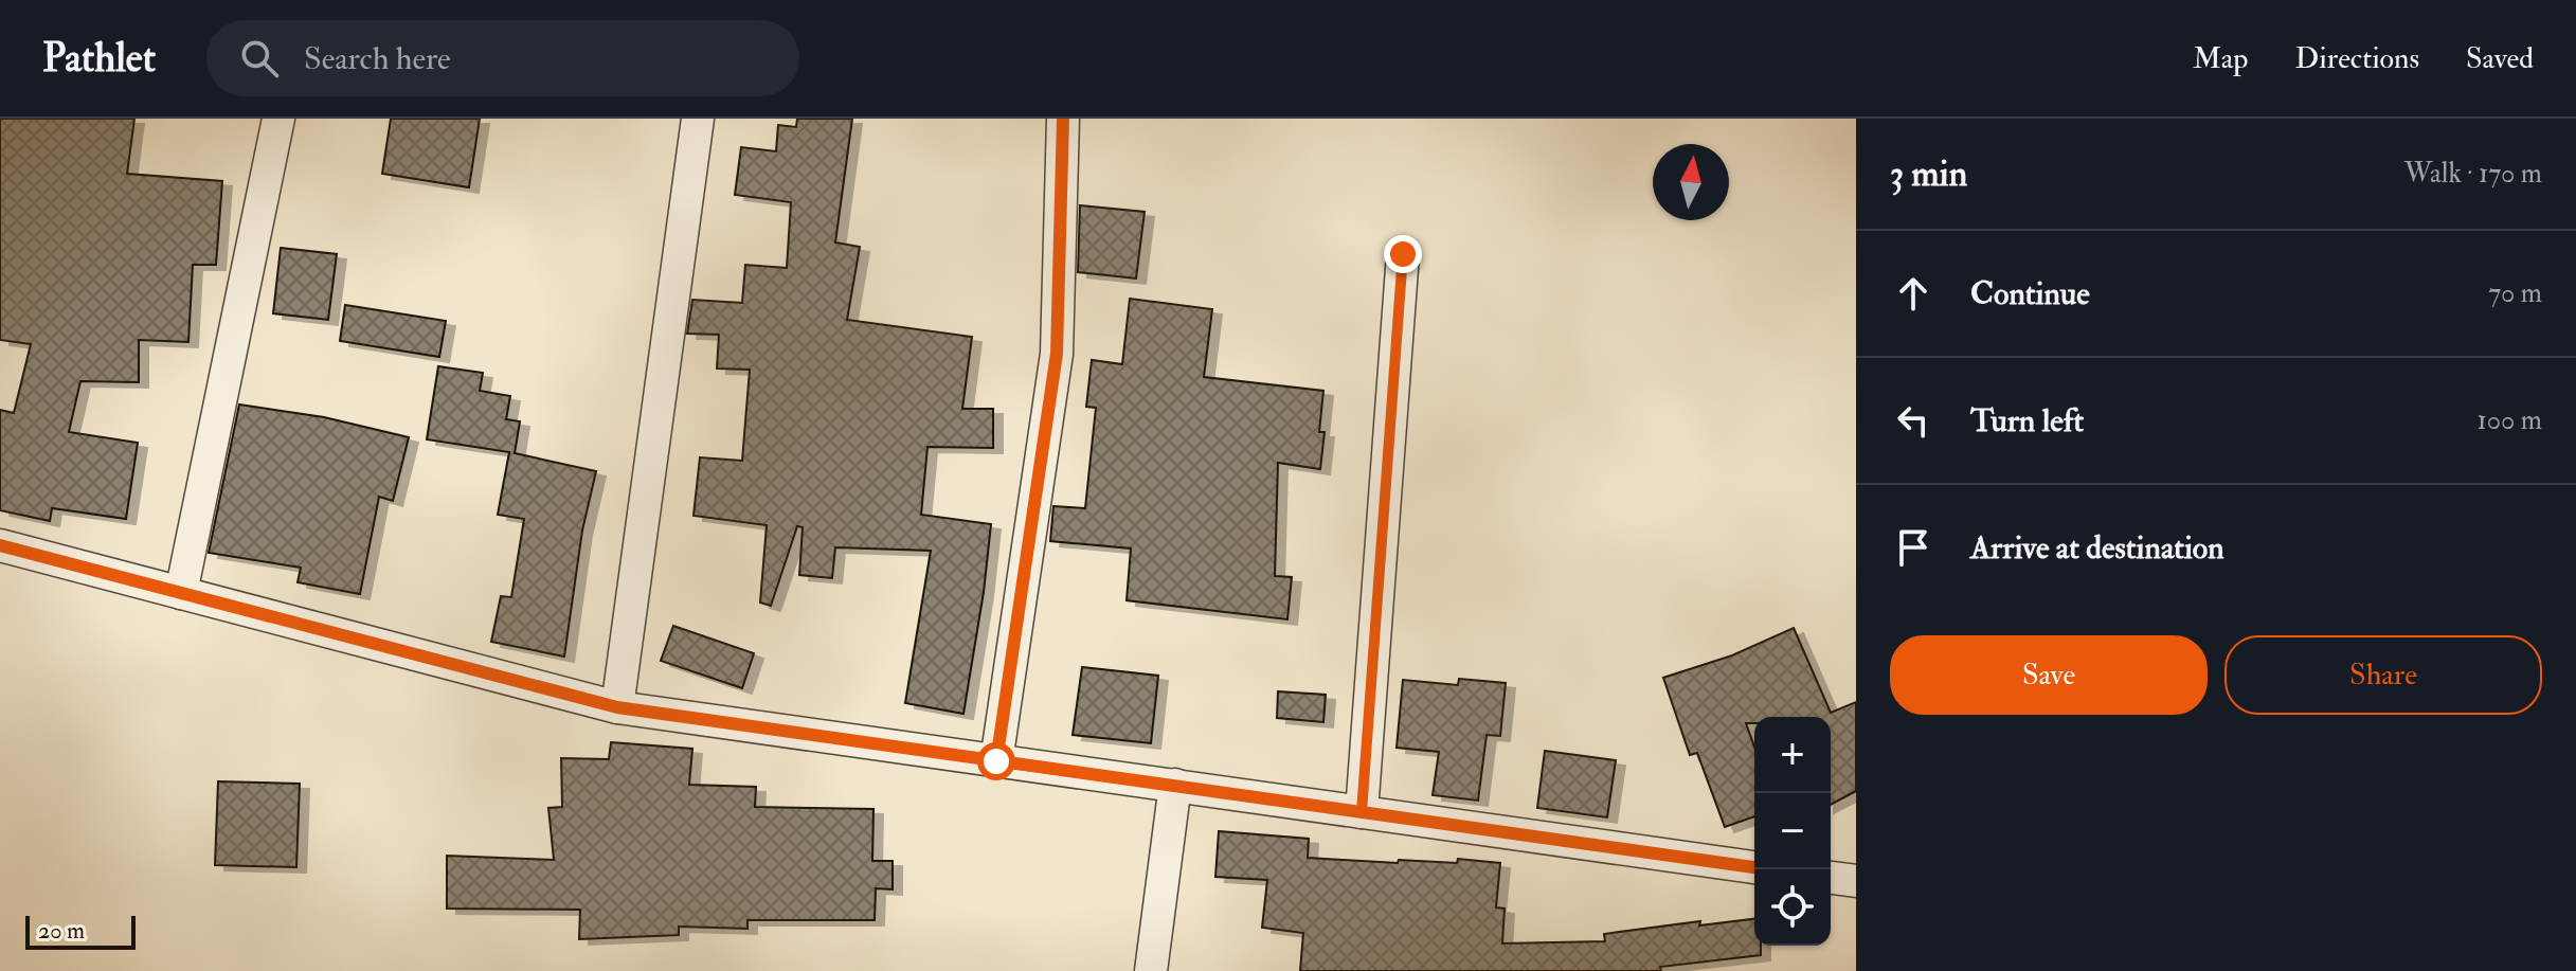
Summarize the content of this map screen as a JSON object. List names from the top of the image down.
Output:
{
  "scale_bar": "20 m",
  "north": "top",
  "page": {
    "header": "Pathlet",
    "search": "Search here",
    "nav": ["Map", "Directions", "Saved"],
    "heading": ["3 min", "Walk · 170 m"],
    "list": [
      ["Continue", "70 m"],
      ["Turn left", "100 m"],
      "Arrive at destination"
    ],
    "buttons": ["Save", "Share"],
    "map_buttons": ["+", "−"],
    "scale": "20 m"
  }
}
